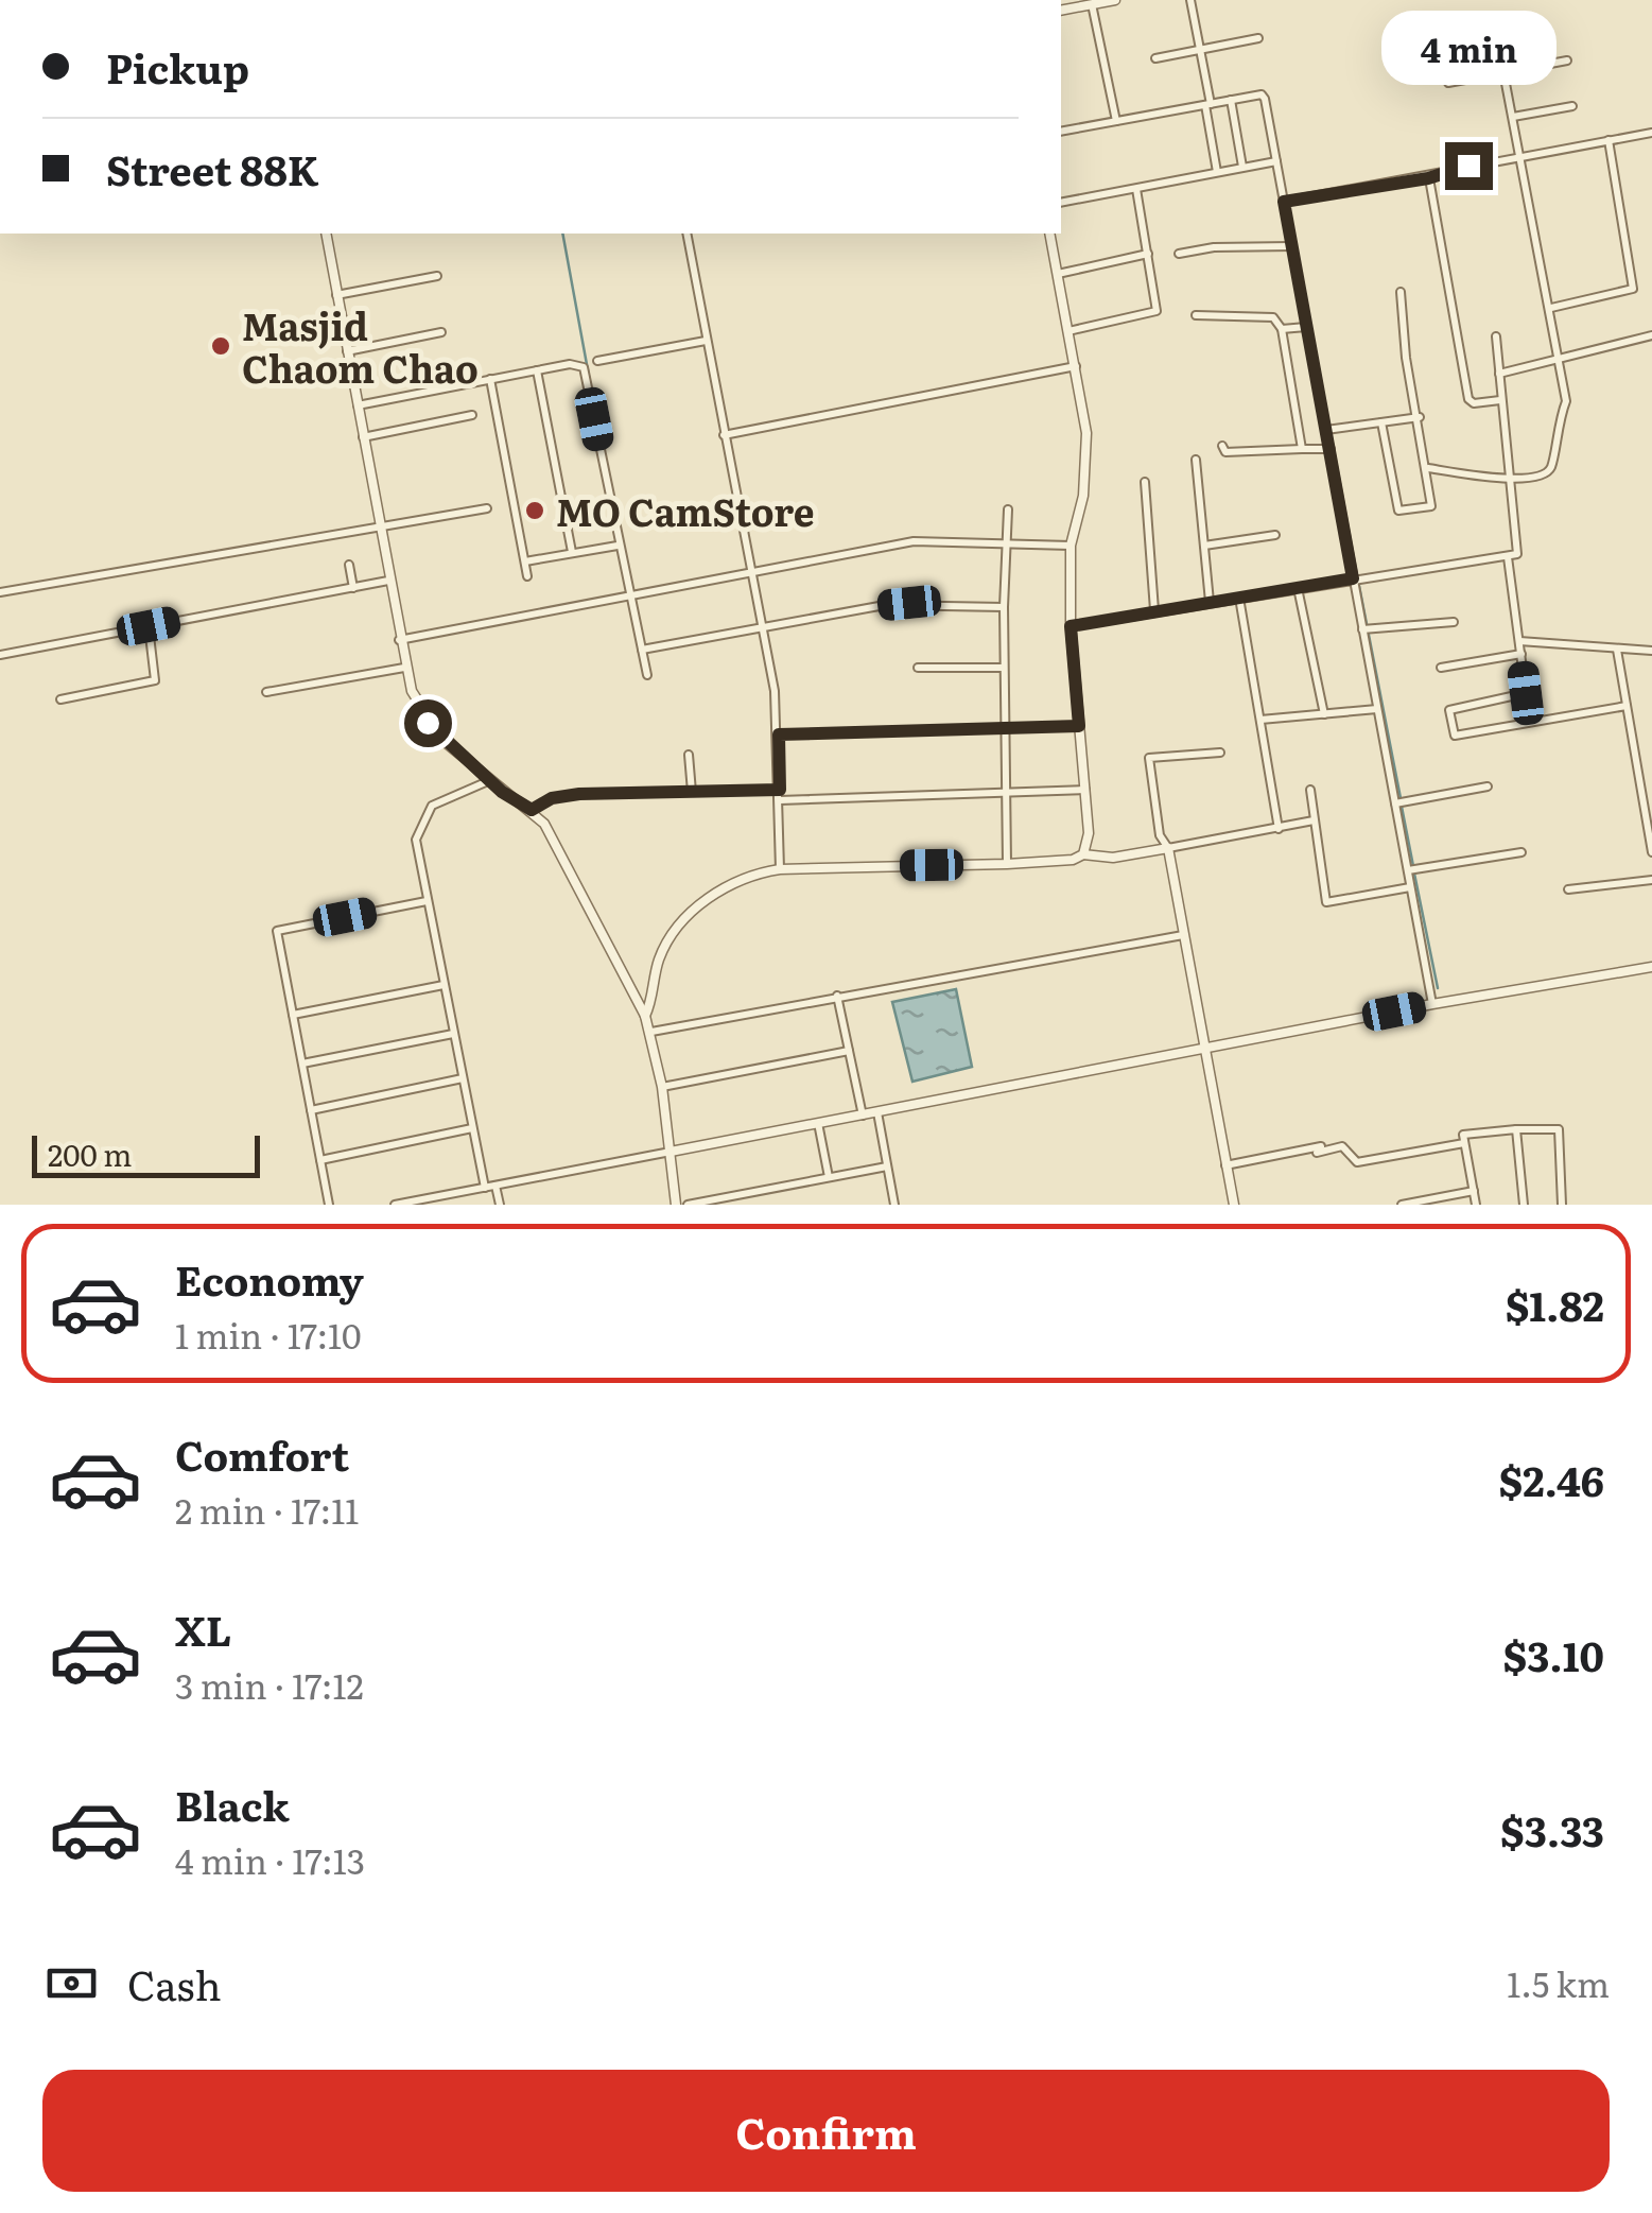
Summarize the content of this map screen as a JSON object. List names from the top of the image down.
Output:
{
  "places": ["Masjid Chaom Chao", "MO CamStore"],
  "scale_bar": "200 m",
  "page": {
    "banner": ["Pickup", "Street 88K"],
    "bubble": "4 min",
    "scale": "200 m",
    "list": [
      {
        "name": "Economy",
        "note": "1 min · 17:10",
        "value": "$1.82"
      },
      {
        "name": "Comfort",
        "note": "2 min · 17:11",
        "value": "$2.46"
      },
      {
        "name": "XL",
        "note": "3 min · 17:12",
        "value": "$3.10"
      },
      {
        "name": "Black",
        "note": "4 min · 17:13",
        "value": "$3.33"
      }
    ],
    "pay": ["Cash", "1.5 km"],
    "buttons": "Confirm"
  }
}
